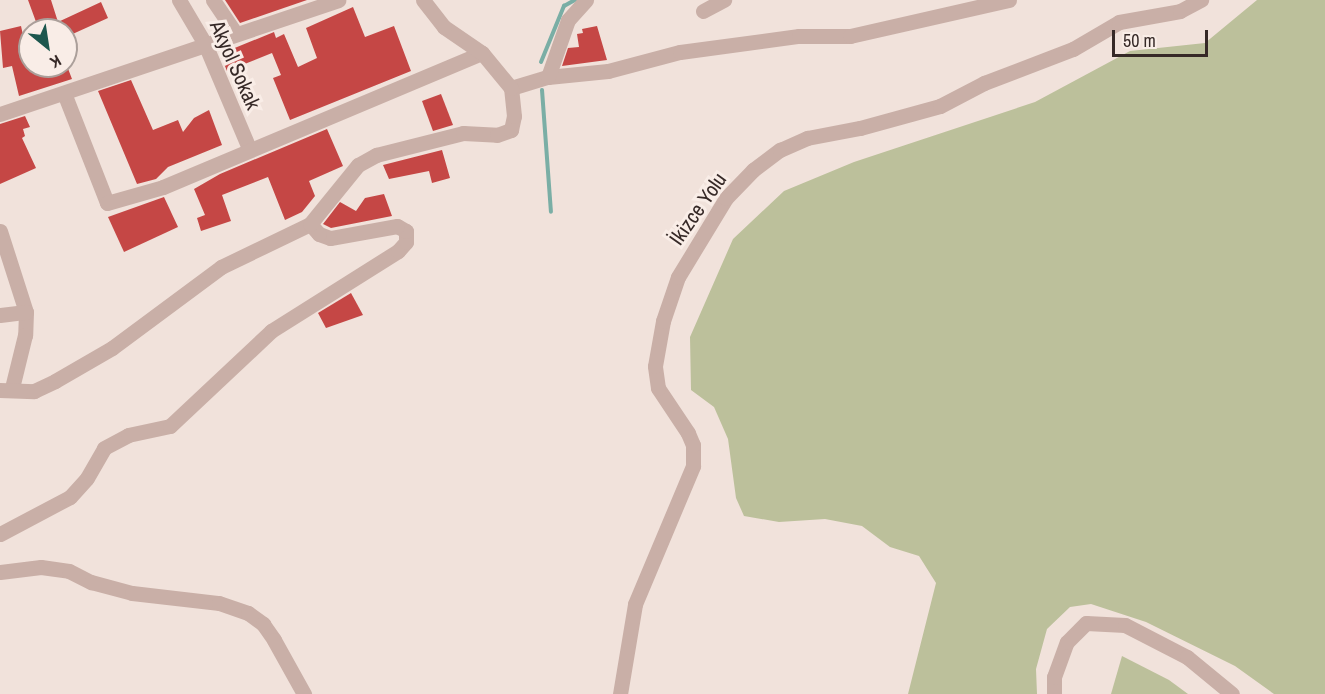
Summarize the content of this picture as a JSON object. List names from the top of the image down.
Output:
{
  "streets": {
    "street": ["Akyol Sokak", "İkizce Yolu"]
  },
  "scale_bar": "50 m",
  "north": "bottom right"
}
